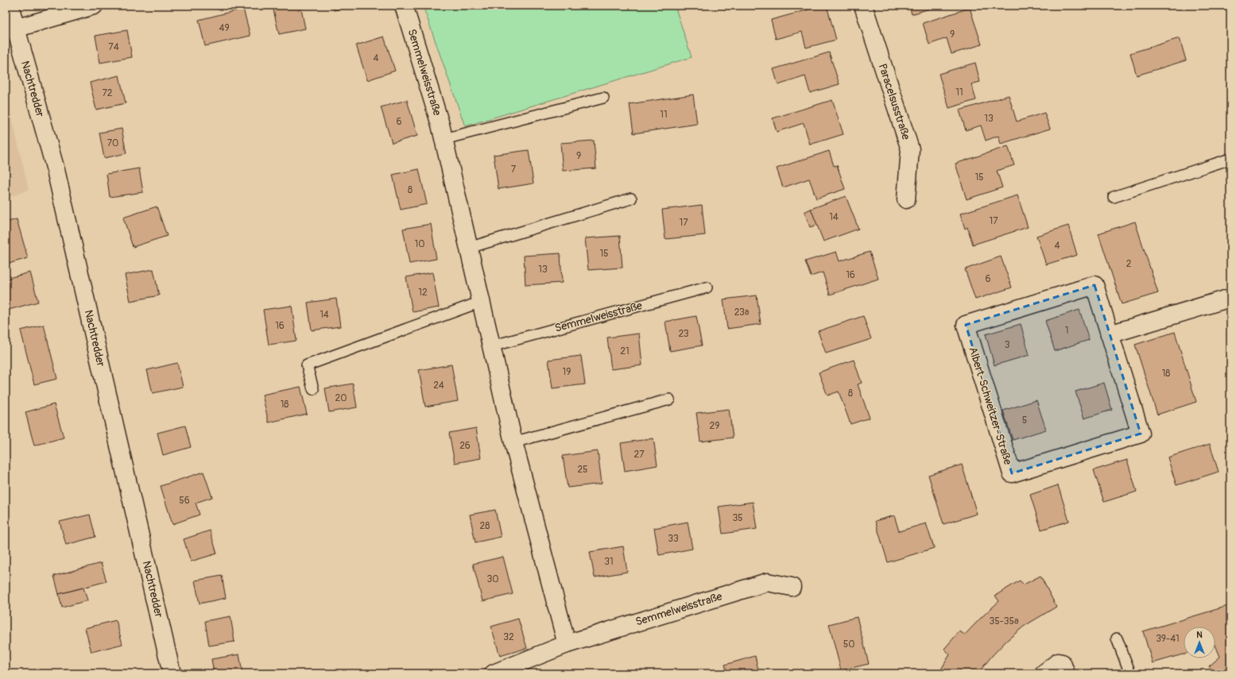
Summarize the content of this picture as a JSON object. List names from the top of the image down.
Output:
{
  "streets": {
    "street": [
      "Semmelweisstraße",
      "Nachtredder",
      "Paracelsusstraße",
      "Albert-Schweitzer-Straße"
    ]
  },
  "house_numbers": [
    "49",
    "9",
    "74",
    "4",
    "11",
    "72",
    "11",
    "13",
    "6",
    "70",
    "9",
    "7",
    "15",
    "8",
    "14",
    "17",
    "17",
    "10",
    "4",
    "15",
    "2",
    "13",
    "16",
    "6",
    "12",
    "23a",
    "14",
    "16",
    "1",
    "23",
    "3",
    "21",
    "19",
    "18",
    "24",
    "8",
    "20",
    "18",
    "5",
    "29",
    "26",
    "27",
    "25",
    "56",
    "35",
    "28",
    "33",
    "31",
    "30",
    "35-35a",
    "32",
    "39-41",
    "50"
  ],
  "north": "top"
}
